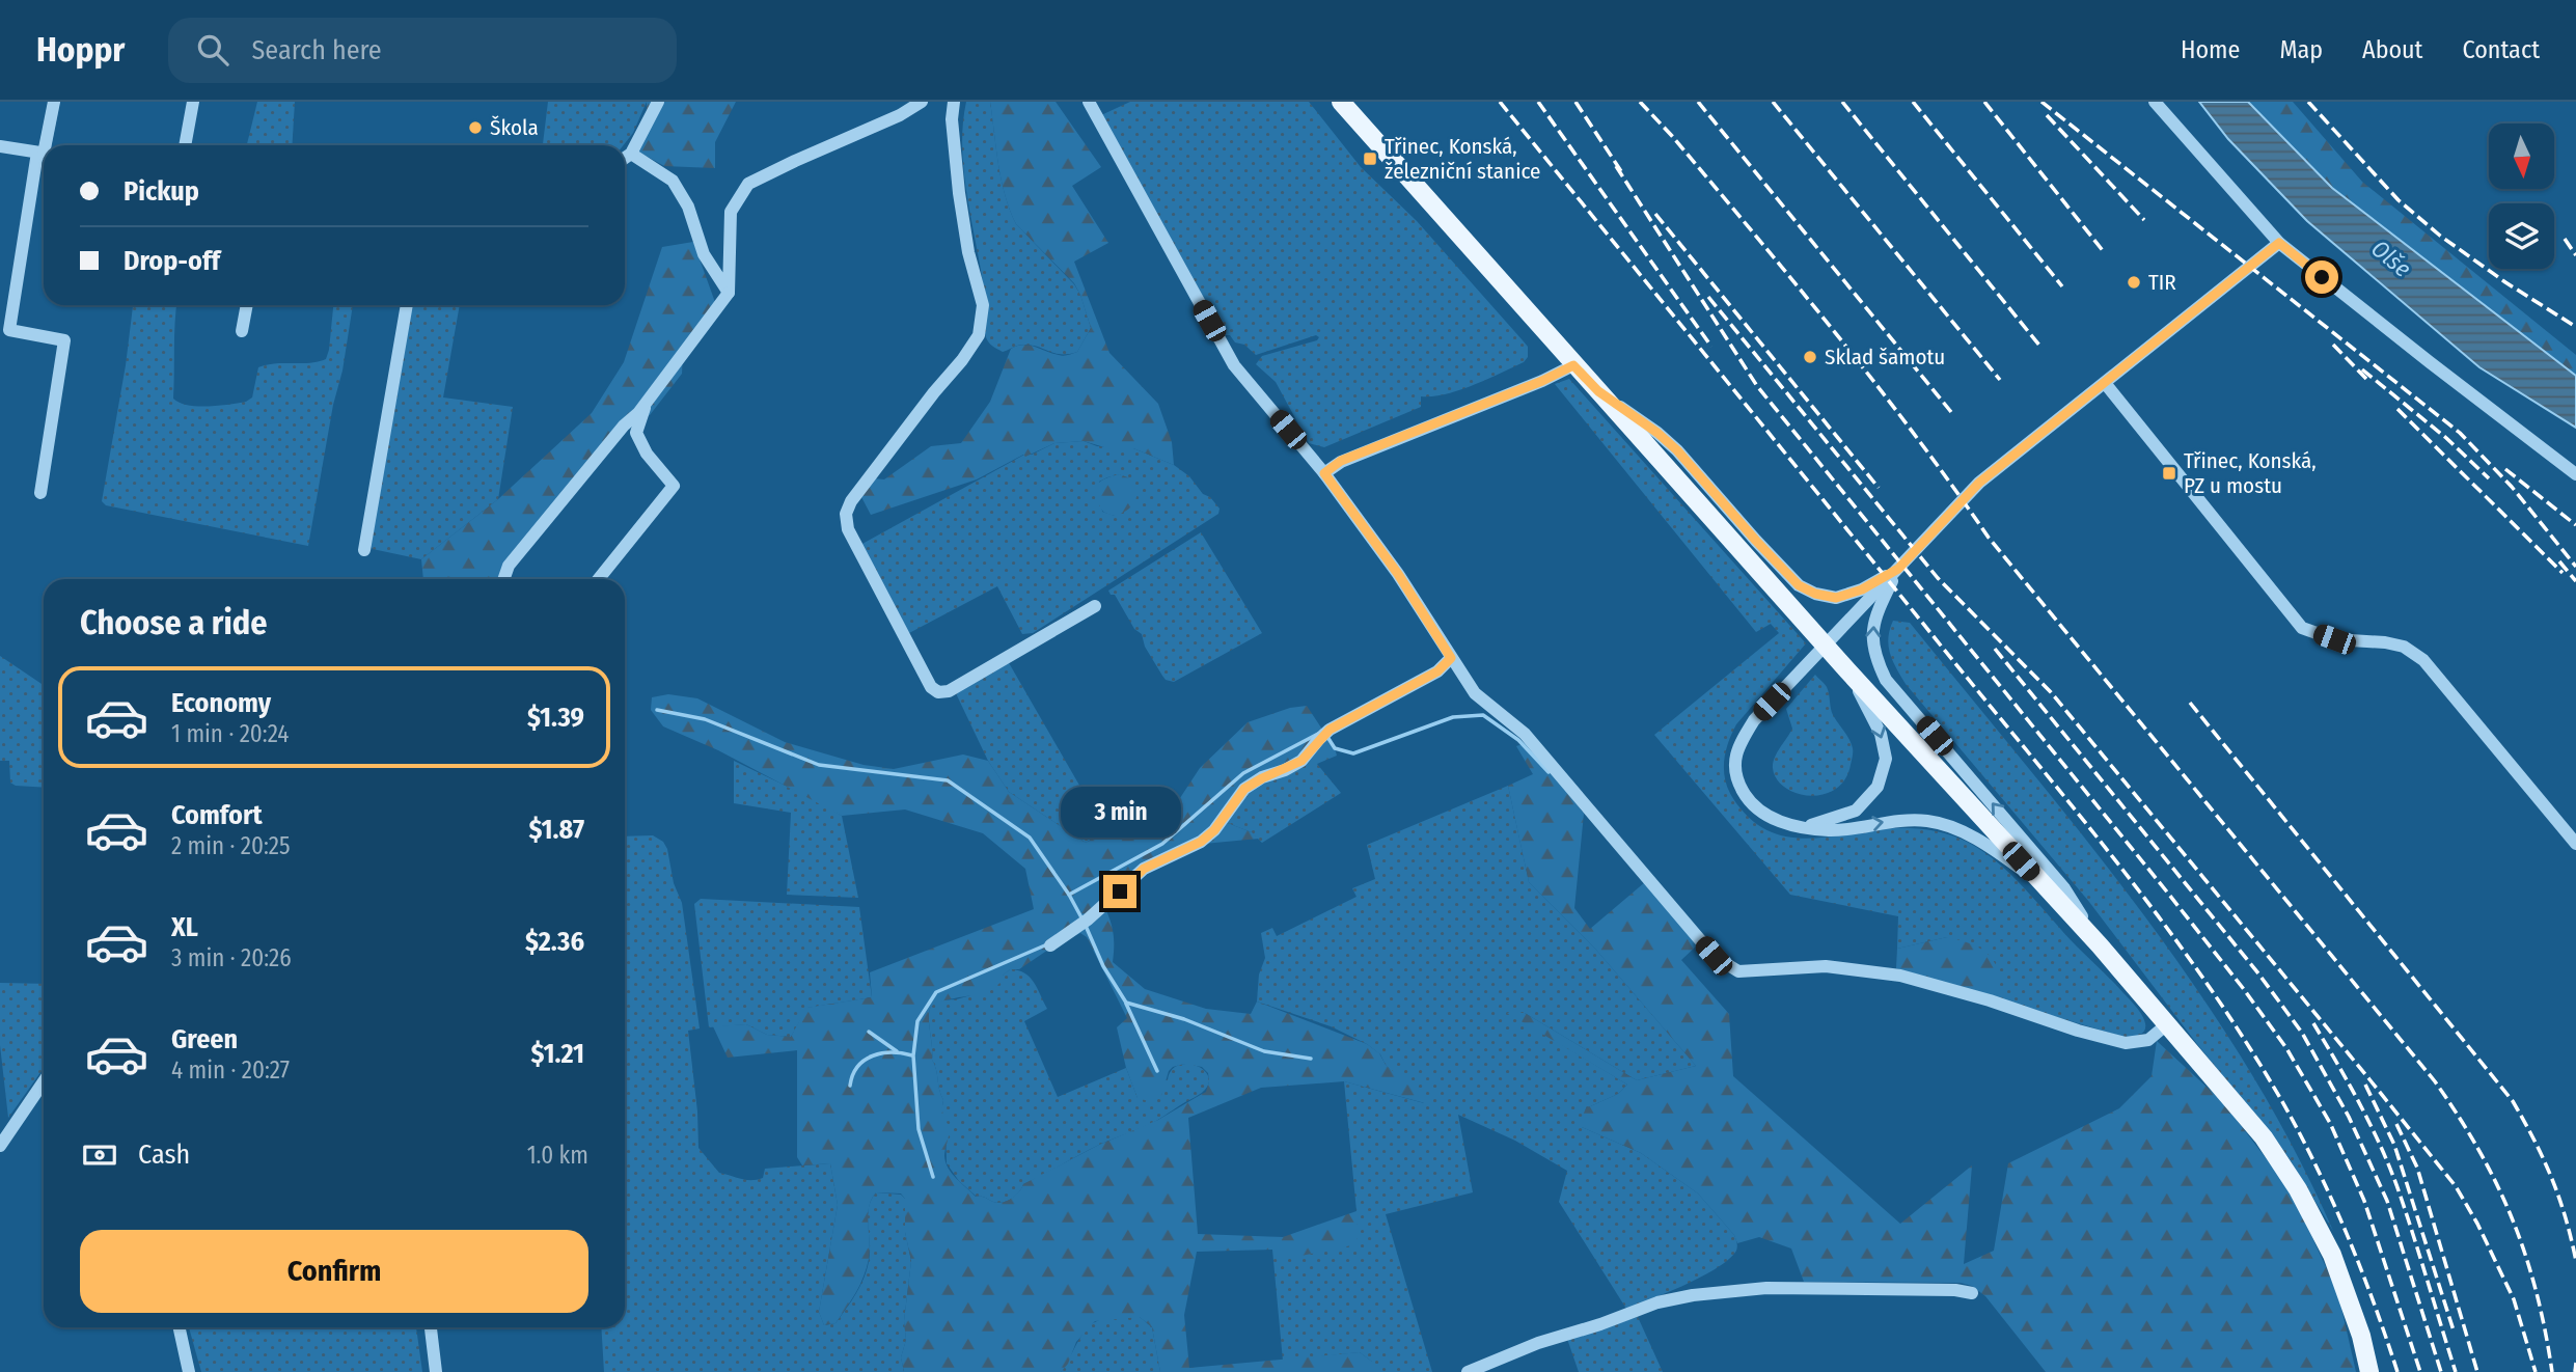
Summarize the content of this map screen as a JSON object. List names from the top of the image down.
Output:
{
  "water": ["Olše"],
  "places": {
    "other": ["Škola", "TIR", "Sklad šamotu"],
    "transit": ["Třinec, Konská, železniční stanice", "Třinec, Konská, PZ u mostu"]
  },
  "north": "bottom",
  "page": {
    "header": "Hoppr",
    "search": "Search here",
    "nav": [
      "Home",
      "Map",
      "About",
      "Contact"
    ],
    "banner": ["Pickup", "Drop-off"],
    "heading": "Choose a ride",
    "list": [
      {
        "name": "Economy",
        "note": "1 min · 20:24",
        "value": "$1.39"
      },
      {
        "name": "Comfort",
        "note": "2 min · 20:25",
        "value": "$1.87"
      },
      {
        "name": "XL",
        "note": "3 min · 20:26",
        "value": "$2.36"
      },
      {
        "name": "Green",
        "note": "4 min · 20:27",
        "value": "$1.21"
      }
    ],
    "bubble": "3 min",
    "pay": ["Cash", "1.0 km"],
    "buttons": "Confirm"
  }
}
